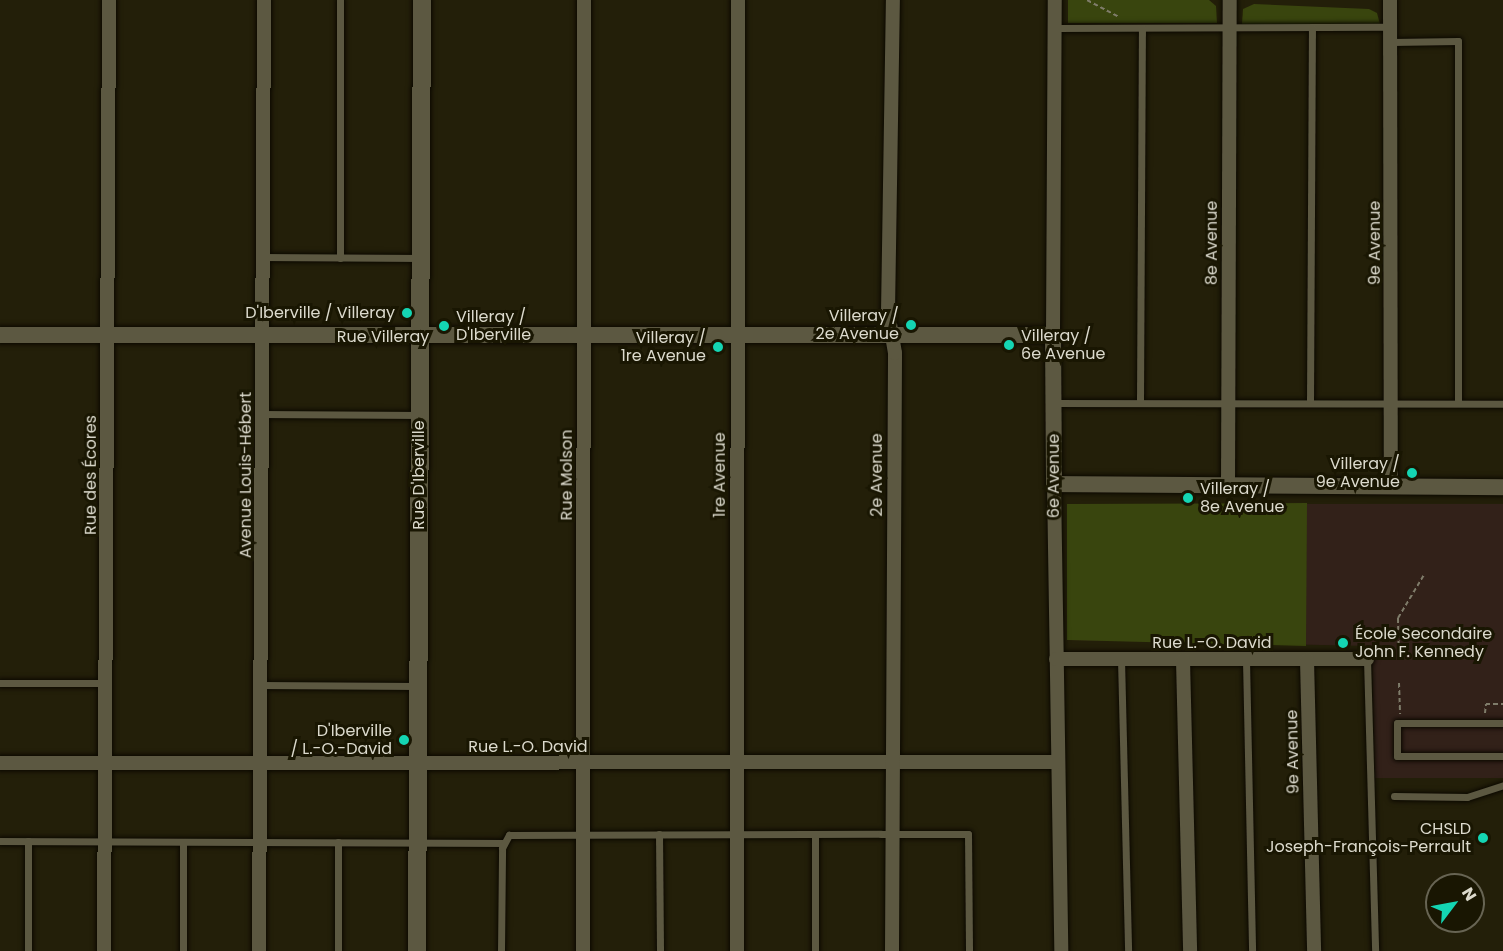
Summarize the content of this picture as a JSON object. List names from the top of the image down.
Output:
{
  "streets": {
    "main road": ["Rue D'Iberville"],
    "street": [
      "8e Avenue",
      "9e Avenue",
      "Rue Villeray",
      "Rue des Écores",
      "Avenue Louis-Hébert",
      "Rue Molson",
      "1re Avenue",
      "2e Avenue",
      "6e Avenue",
      "Rue L.-O. David"
    ]
  },
  "crossings": [
    ["9e Avenue", "Rue L.-O. David"],
    ["Rue Villeray", "Rue des Écores"],
    ["Rue Villeray", "Avenue Louis-Hébert"],
    ["Rue Villeray", "Rue D'Iberville"],
    ["Rue Villeray", "Rue Molson"],
    ["Rue Villeray", "1re Avenue"],
    ["Rue Villeray", "2e Avenue"],
    ["Rue Villeray", "6e Avenue"],
    ["Rue des Écores", "Rue L.-O. David"],
    ["Avenue Louis-Hébert", "Rue L.-O. David"],
    ["Rue D'Iberville", "Rue L.-O. David"],
    ["Rue Molson", "Rue L.-O. David"],
    ["1re Avenue", "Rue L.-O. David"],
    ["2e Avenue", "Rue L.-O. David"],
    ["6e Avenue", "Rue L.-O. David"]
  ],
  "places": [
    "D'Iberville / Villeray",
    "Villeray / 2e Avenue",
    "Villeray / D'Iberville",
    "Villeray / 6e Avenue",
    "Villeray / 1re Avenue",
    "Villeray / 9e Avenue",
    "Villeray / 8e Avenue",
    "École Secondaire John F. Kennedy",
    "D'Iberville / L.-O.-David",
    "CHSLD Joseph-François-Perrault"
  ],
  "north": "top right"
}
